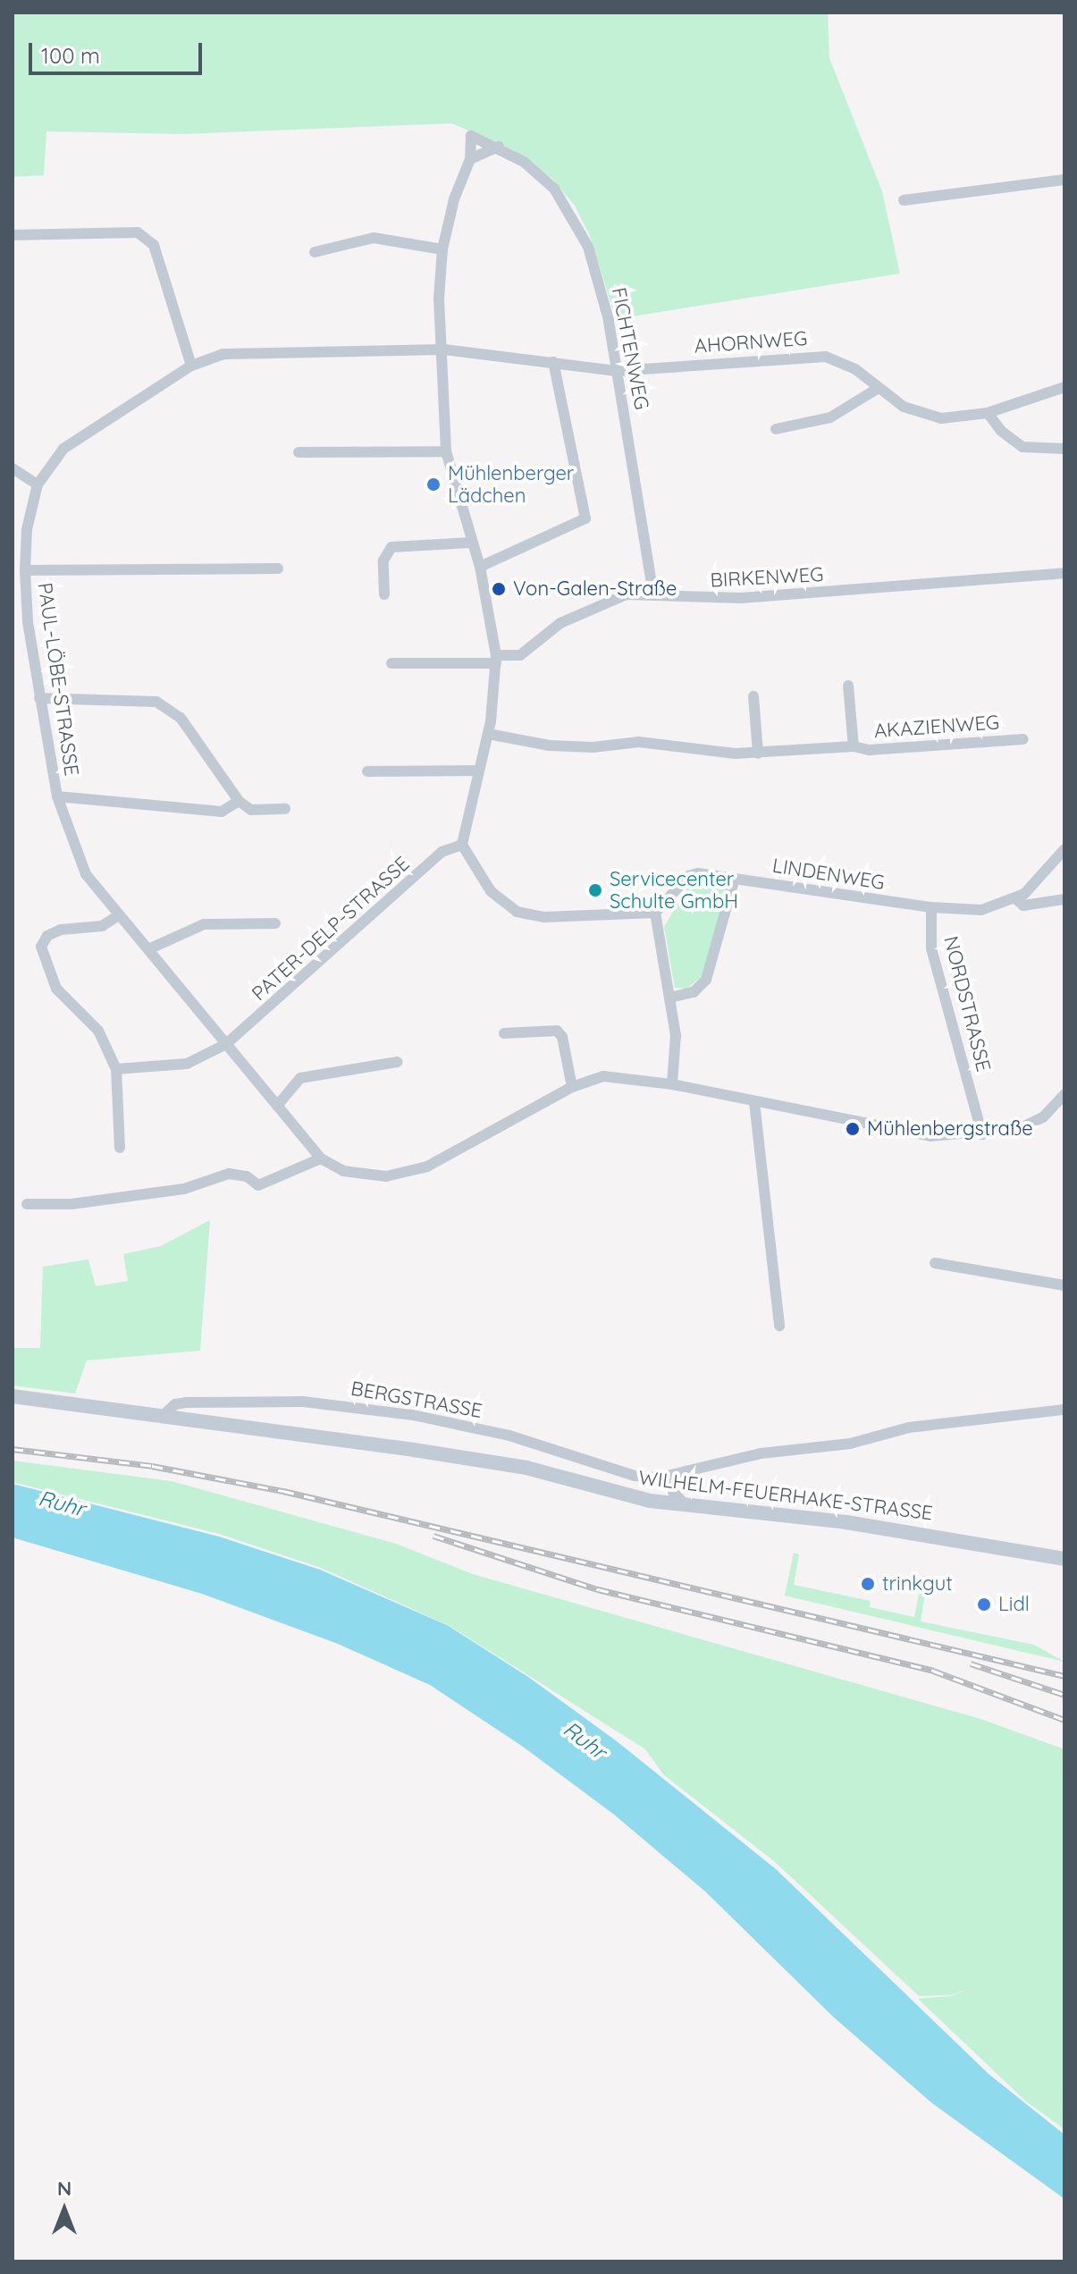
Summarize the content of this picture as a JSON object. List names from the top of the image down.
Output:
{
  "streets": {
    "main road": ["WILHELM-FEUERHAKE-STRASSE"],
    "street": [
      "AHORNWEG",
      "FICHTENWEG",
      "BIRKENWEG",
      "PAUL-LÖBE-STRASSE",
      "AKAZIENWEG",
      "LINDENWEG",
      "PATER-DELP-STRASSE",
      "NORDSTRASSE",
      "BERGSTRASSE"
    ]
  },
  "crossings": [
    ["AHORNWEG", "FICHTENWEG"],
    ["AHORNWEG", "PAUL-LÖBE-STRASSE"],
    ["FICHTENWEG", "BIRKENWEG"],
    ["FICHTENWEG", "PAUL-LÖBE-STRASSE"],
    ["PAUL-LÖBE-STRASSE", "PATER-DELP-STRASSE"],
    ["LINDENWEG", "NORDSTRASSE"],
    ["BERGSTRASSE", "WILHELM-FEUERHAKE-STRASSE"]
  ],
  "water": ["Ruhr"],
  "places": [
    "Mühlenberger Lädchen",
    "Von-Galen-Straße",
    "Servicecenter Schulte GmbH",
    "Mühlenbergstraße",
    "trinkgut",
    "Lidl"
  ],
  "scale_bar": "100 m",
  "north": "top"
}
